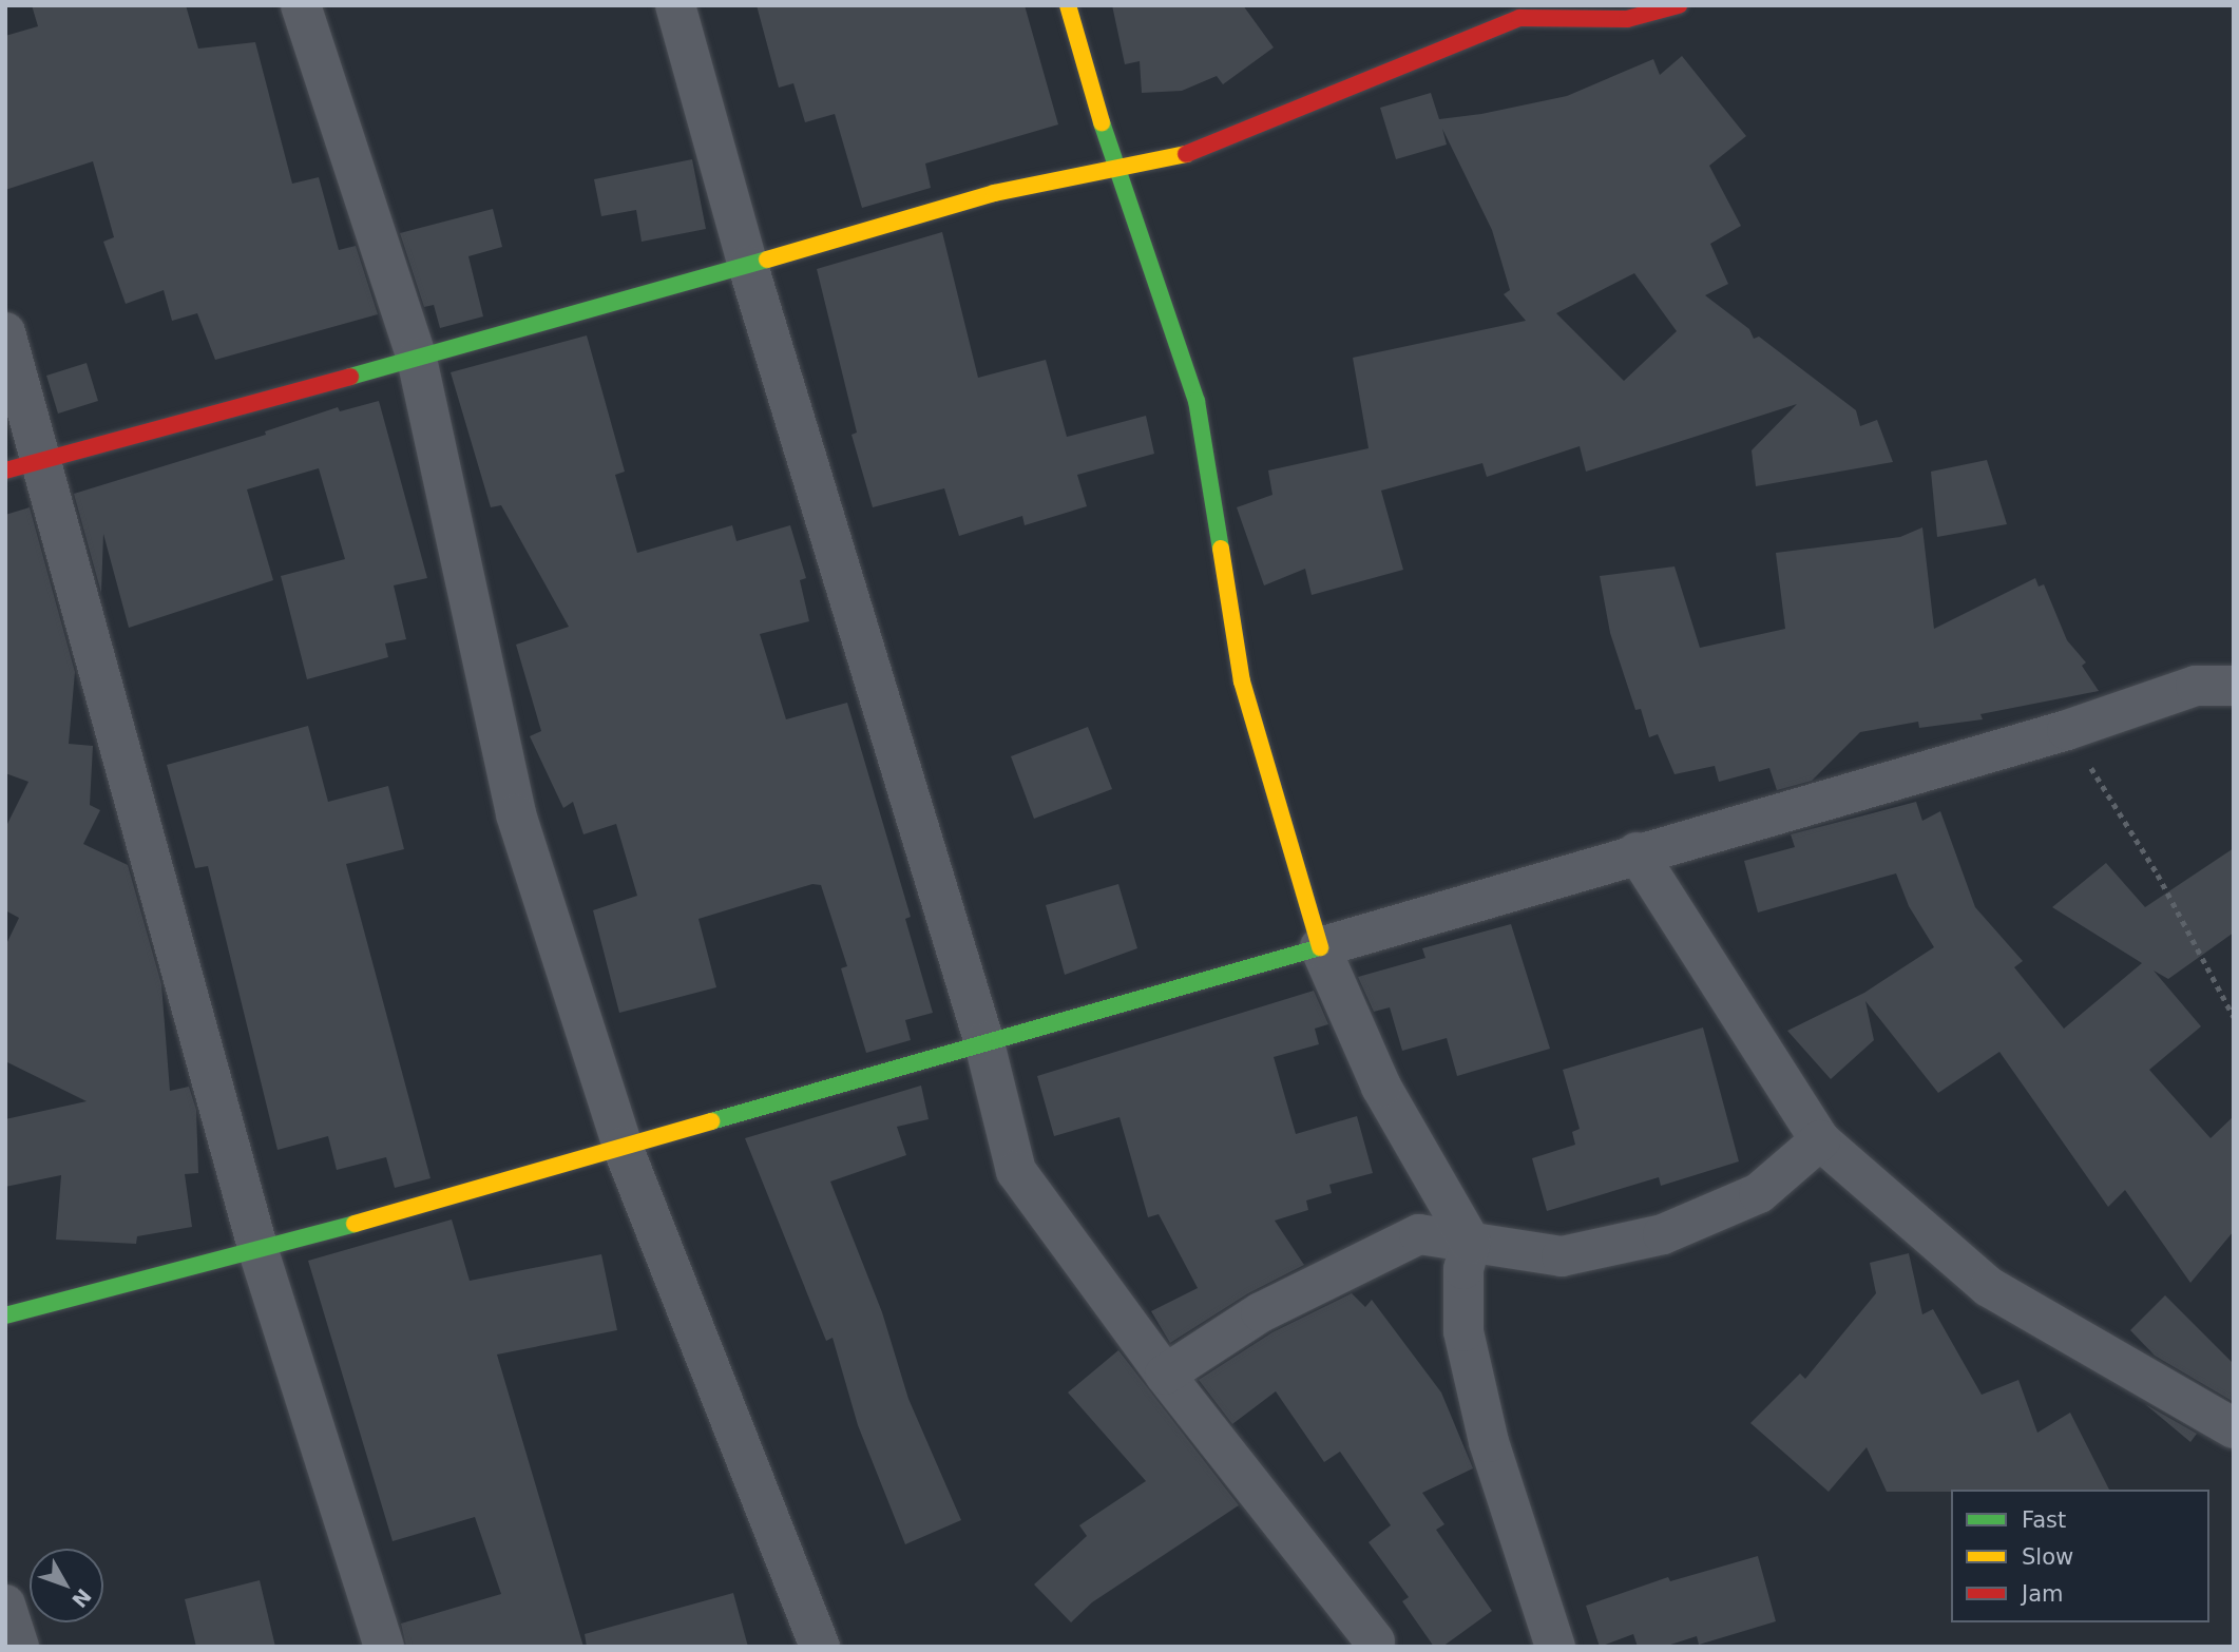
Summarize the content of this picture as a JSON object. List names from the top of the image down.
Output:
{
  "legend": ["Fast", "Slow", "Jam"],
  "north": "bottom right"
}
